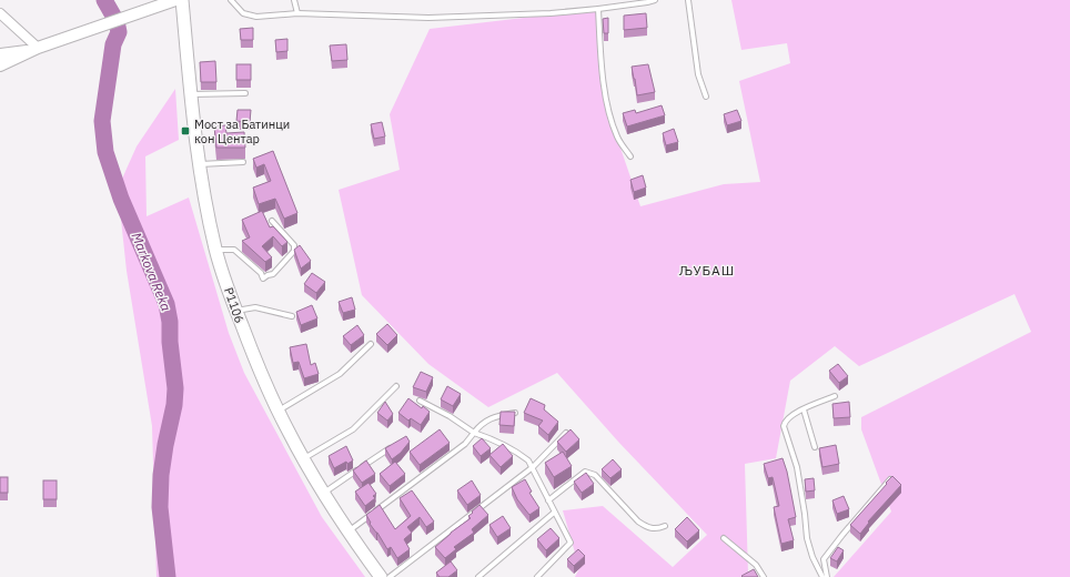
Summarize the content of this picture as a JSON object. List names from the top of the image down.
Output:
{
  "streets": {
    "main road": ["P1106"]
  },
  "districts": ["ЉУБАШ"],
  "water": ["Markova Reka"],
  "places": {
    "transit": ["Мост за Батинци кон Центар"]
  }
}
